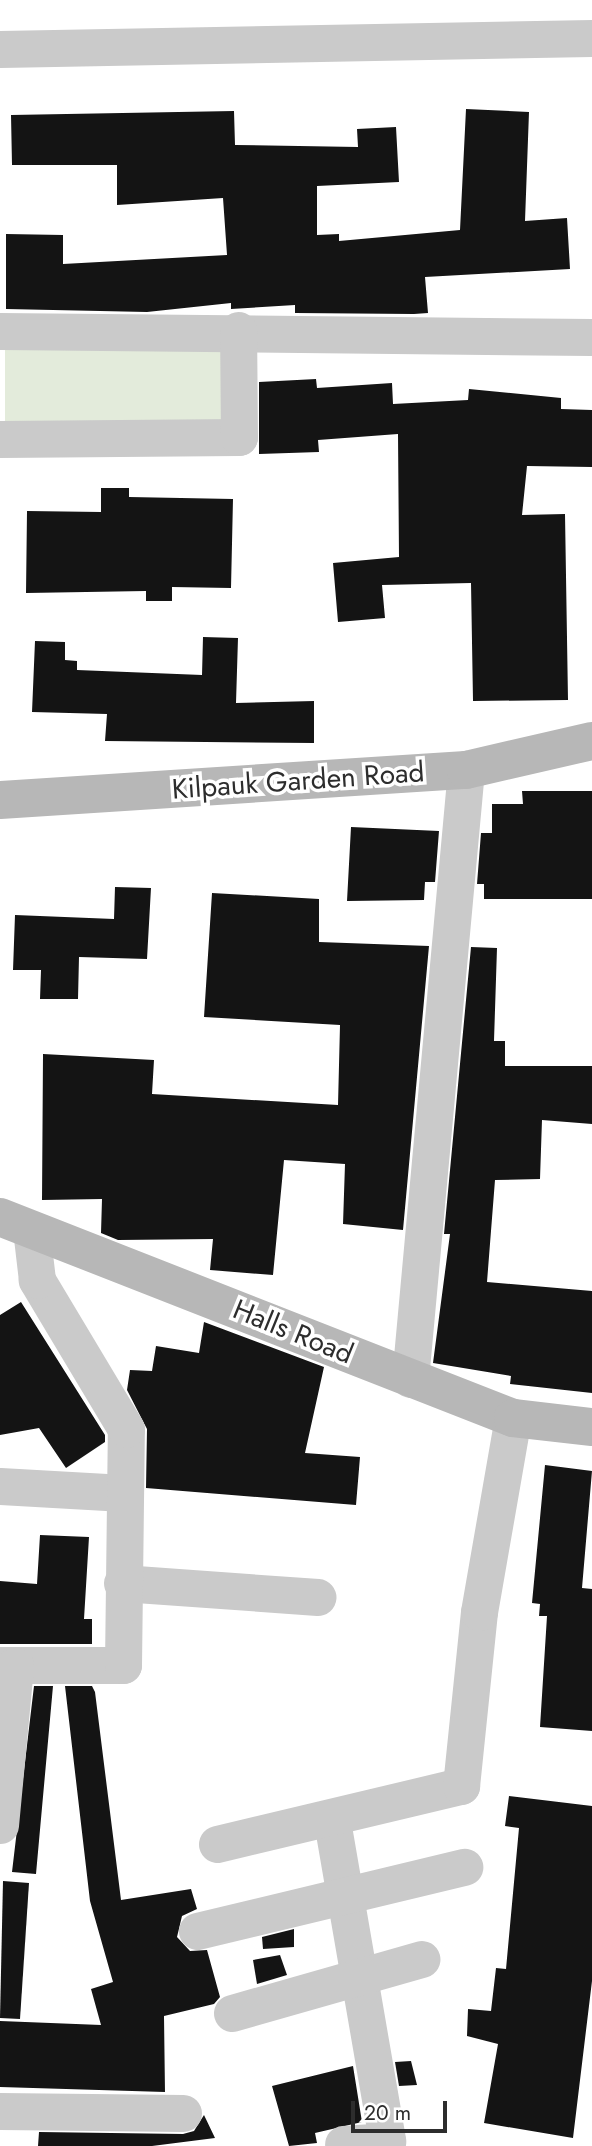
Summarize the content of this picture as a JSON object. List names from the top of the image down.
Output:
{
  "streets": {
    "main road": ["Kilpauk Garden Road", "Halls Road"]
  },
  "scale_bar": "20 m"
}
